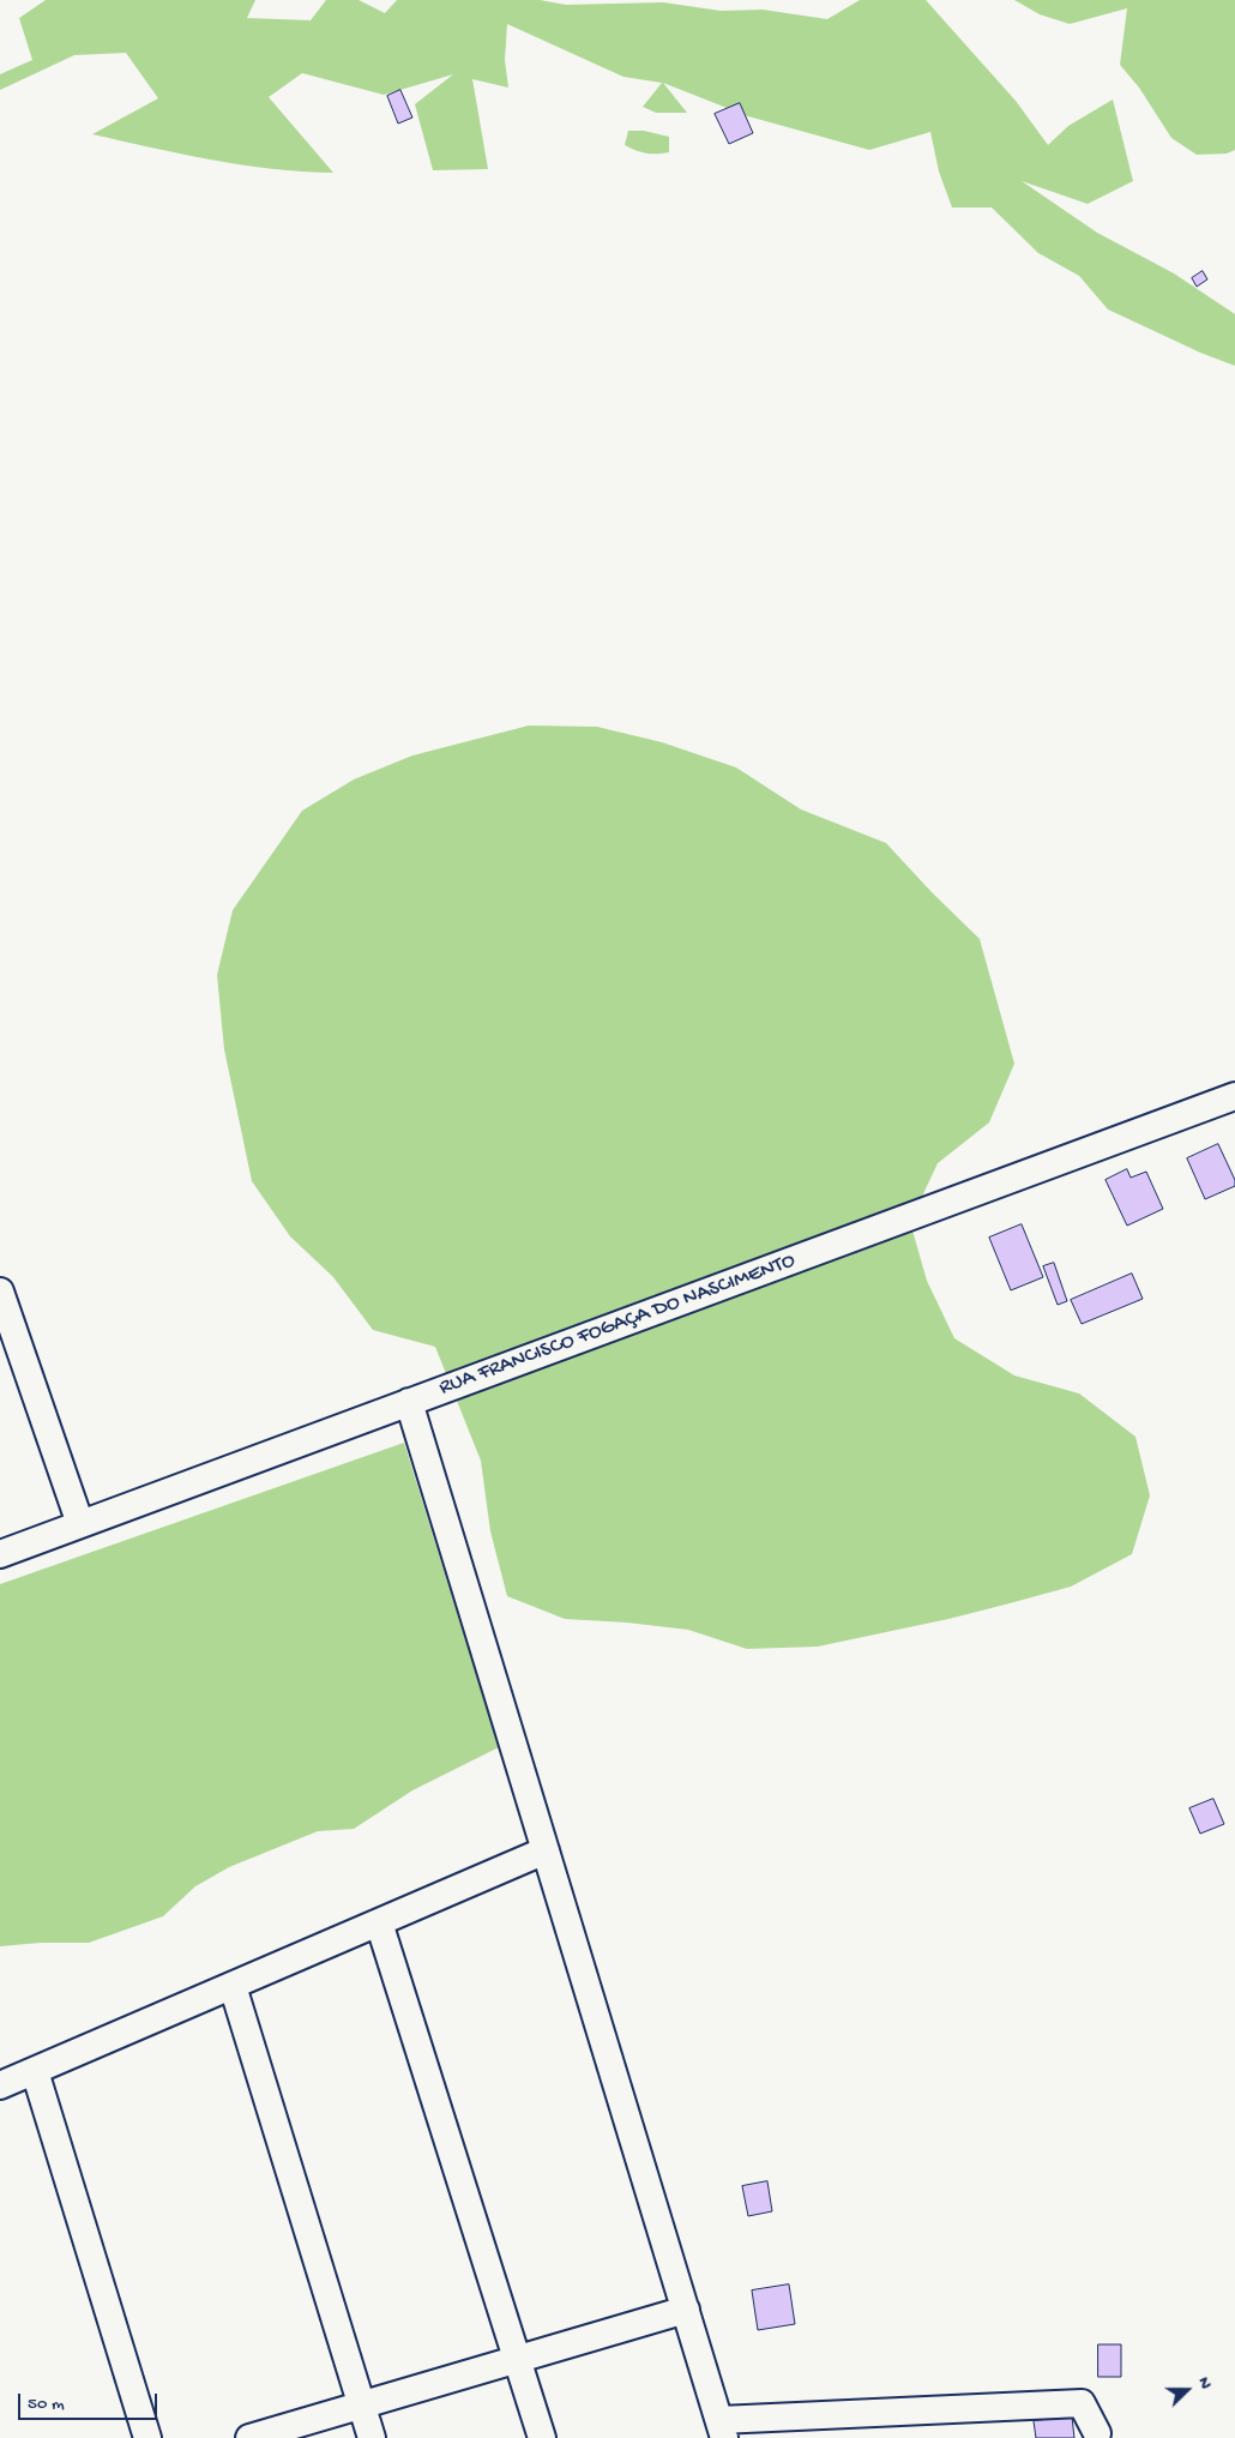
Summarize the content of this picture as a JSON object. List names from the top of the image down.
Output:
{
  "streets": {
    "street": ["RUA FRANCISCO FOGAÇA DO NASCIMENTO"]
  },
  "scale_bar": "50 m",
  "north": "right"
}
